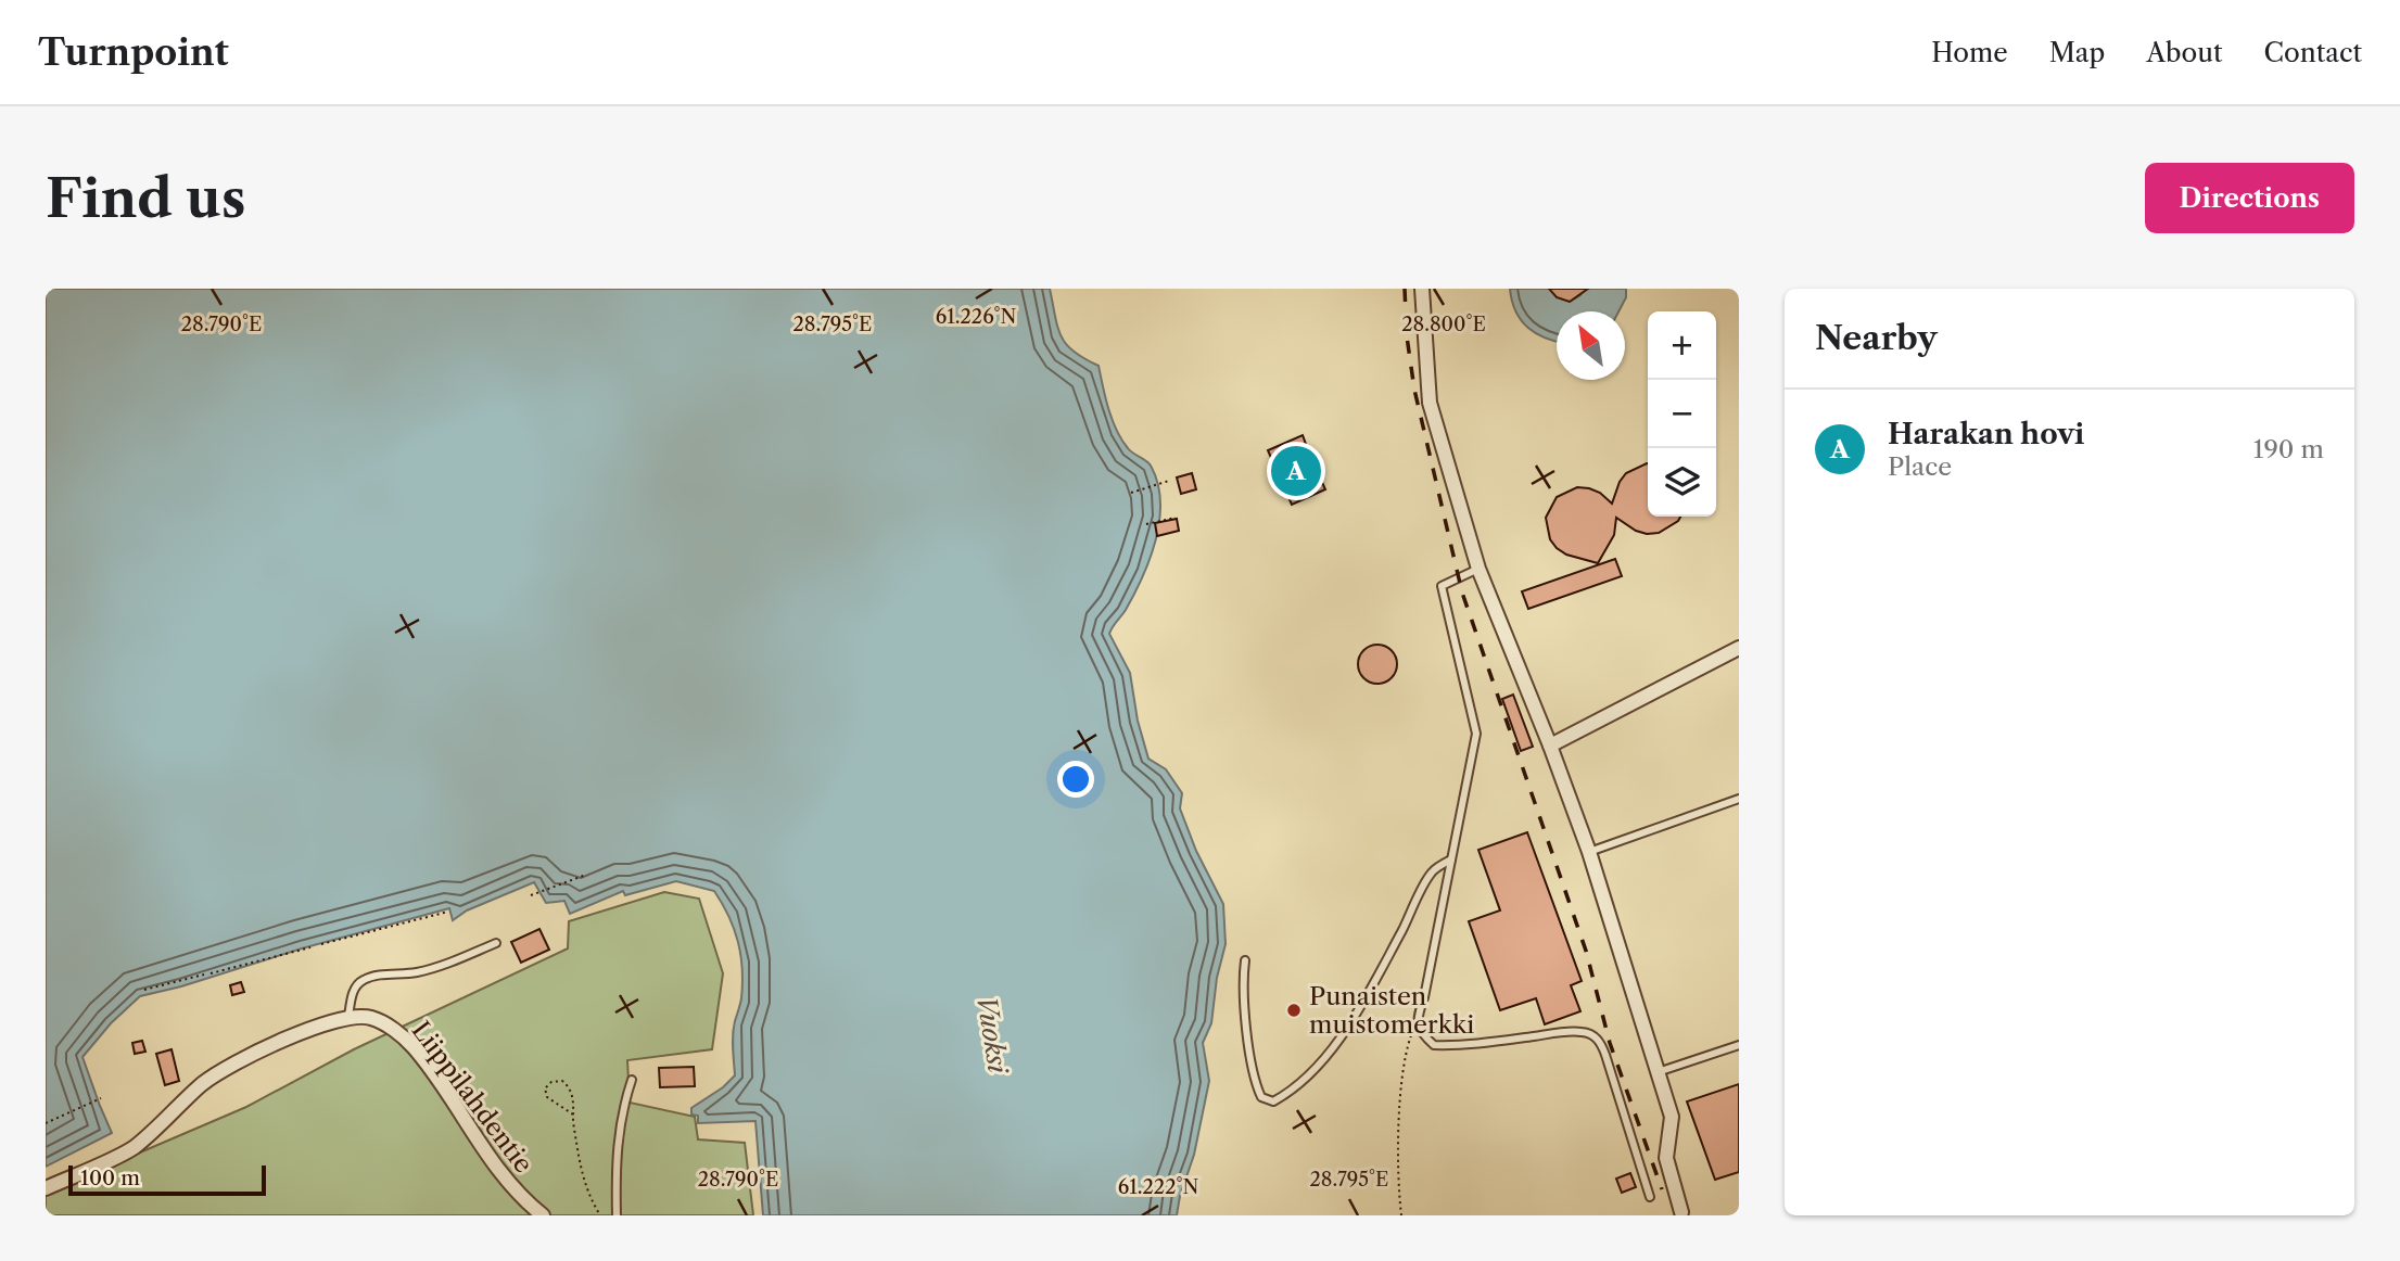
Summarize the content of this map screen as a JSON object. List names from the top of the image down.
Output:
{
  "streets": {
    "street": ["Liippilahdentie"]
  },
  "water": ["Vuoksi"],
  "places": ["Punaisten muistomerkki"],
  "scale_bar": "100 m",
  "north": "top left",
  "page": {
    "header": "Turnpoint",
    "nav": [
      "Home",
      "Map",
      "About",
      "Contact"
    ],
    "buttons": "Directions",
    "title": "Find us",
    "heading": "Nearby",
    "map_buttons": ["+", "−"],
    "list": [
      {
        "mark": "A",
        "name": "Harakan hovi",
        "note": "Place",
        "value": "190 m"
      }
    ],
    "pins": "A",
    "scale": "100 m"
  },
  "coordinates": [
    "61.226°N",
    "28.795°E",
    "28.800°E",
    "28.790°E",
    "61.222°N"
  ]
}
